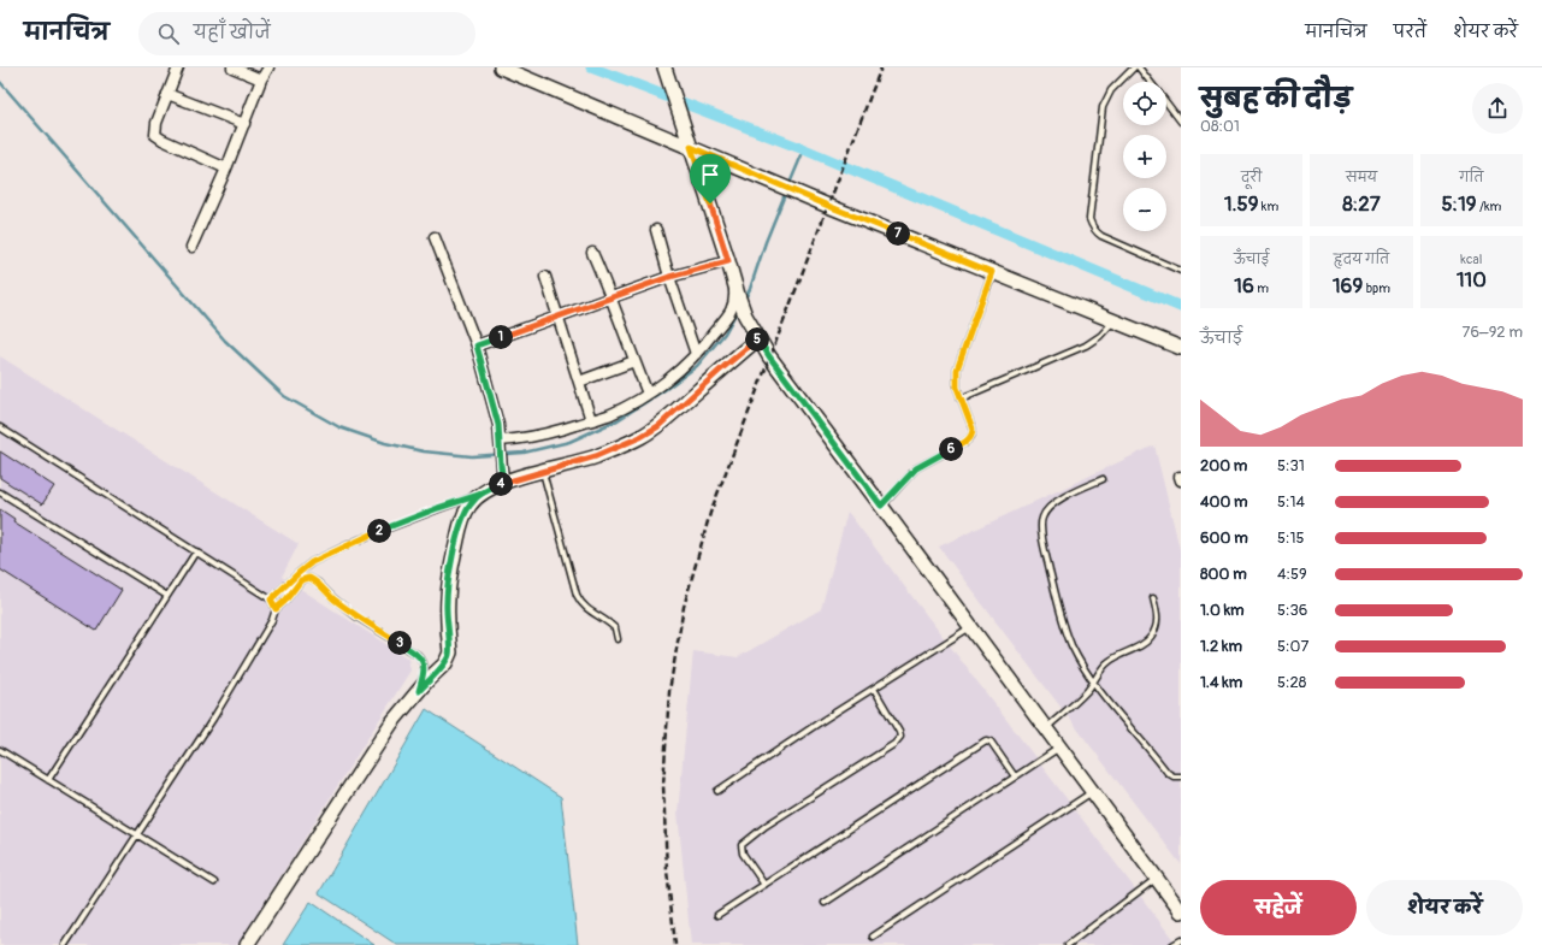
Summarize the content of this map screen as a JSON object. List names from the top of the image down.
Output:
{
  "page": {
    "header": "मानचित्र",
    "search": "यहाँ खोजें",
    "nav": ["मानचित्र", "परतें", "शेयर करें"],
    "heading": ["सुबह की दौड़", "08:01"],
    "map_buttons": ["+", "−"],
    "stats": [
      ["दूरी", "1.59 km"],
      ["समय", "8:27"],
      ["गति", "5:19 /km"],
      ["ऊँचाई", "16 m"],
      ["हृदय गति", "169 bpm"],
      ["kcal", "110"]
    ],
    "pins": [
      "7",
      "1",
      "5",
      "6",
      "4",
      "2",
      "3"
    ],
    "chart": ["ऊँचाई", "76–92 m"],
    "list": [
      {
        "name": "200 m",
        "note": "5:31"
      },
      {
        "name": "400 m",
        "note": "5:14"
      },
      {
        "name": "600 m",
        "note": "5:15"
      },
      {
        "name": "800 m",
        "note": "4:59"
      },
      {
        "name": "1.0 km",
        "note": "5:36"
      },
      {
        "name": "1.2 km",
        "note": "5:07"
      },
      {
        "name": "1.4 km",
        "note": "5:28"
      }
    ],
    "buttons": ["सहेजें", "शेयर करें"]
  }
}
